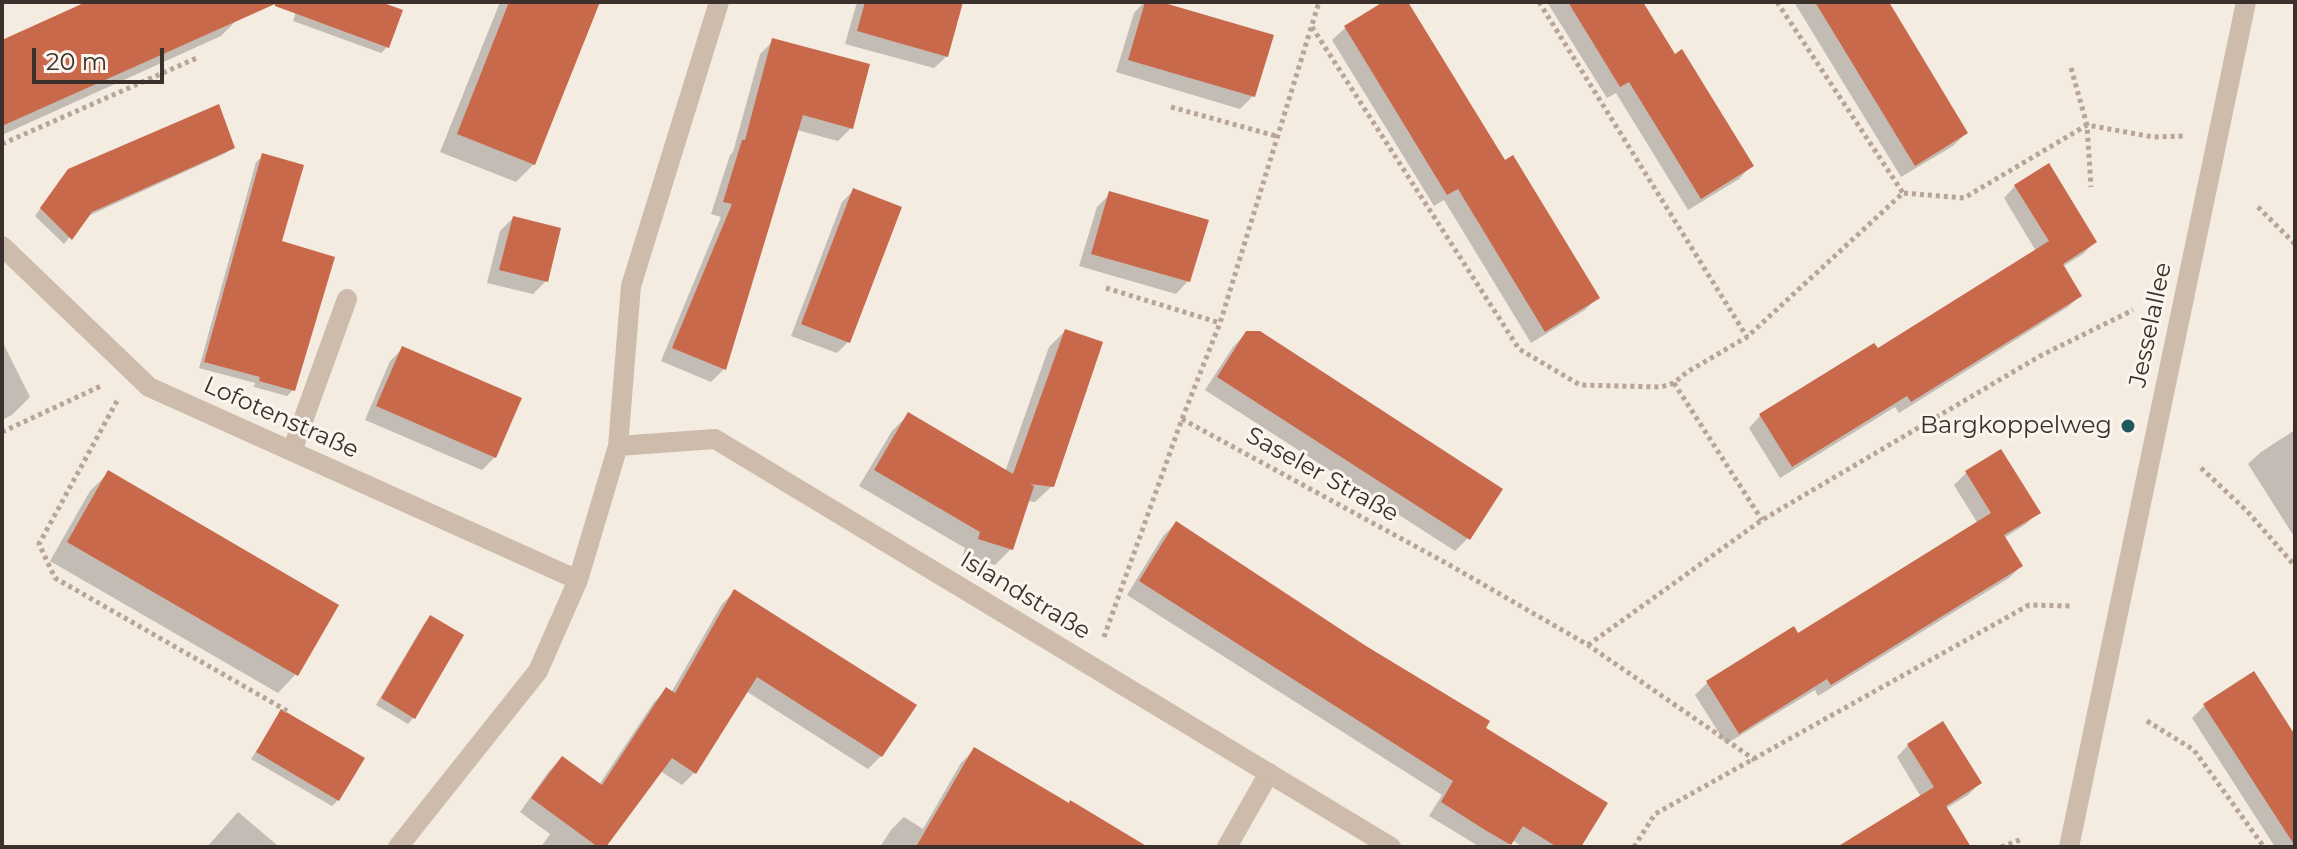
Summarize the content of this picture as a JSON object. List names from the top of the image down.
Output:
{
  "streets": {
    "street": ["Jesselallee", "Lofotenstraße", "Islandstraße"],
    "path": ["Saseler Straße"]
  },
  "places": ["Bargkoppelweg"],
  "scale_bar": "20 m"
}
